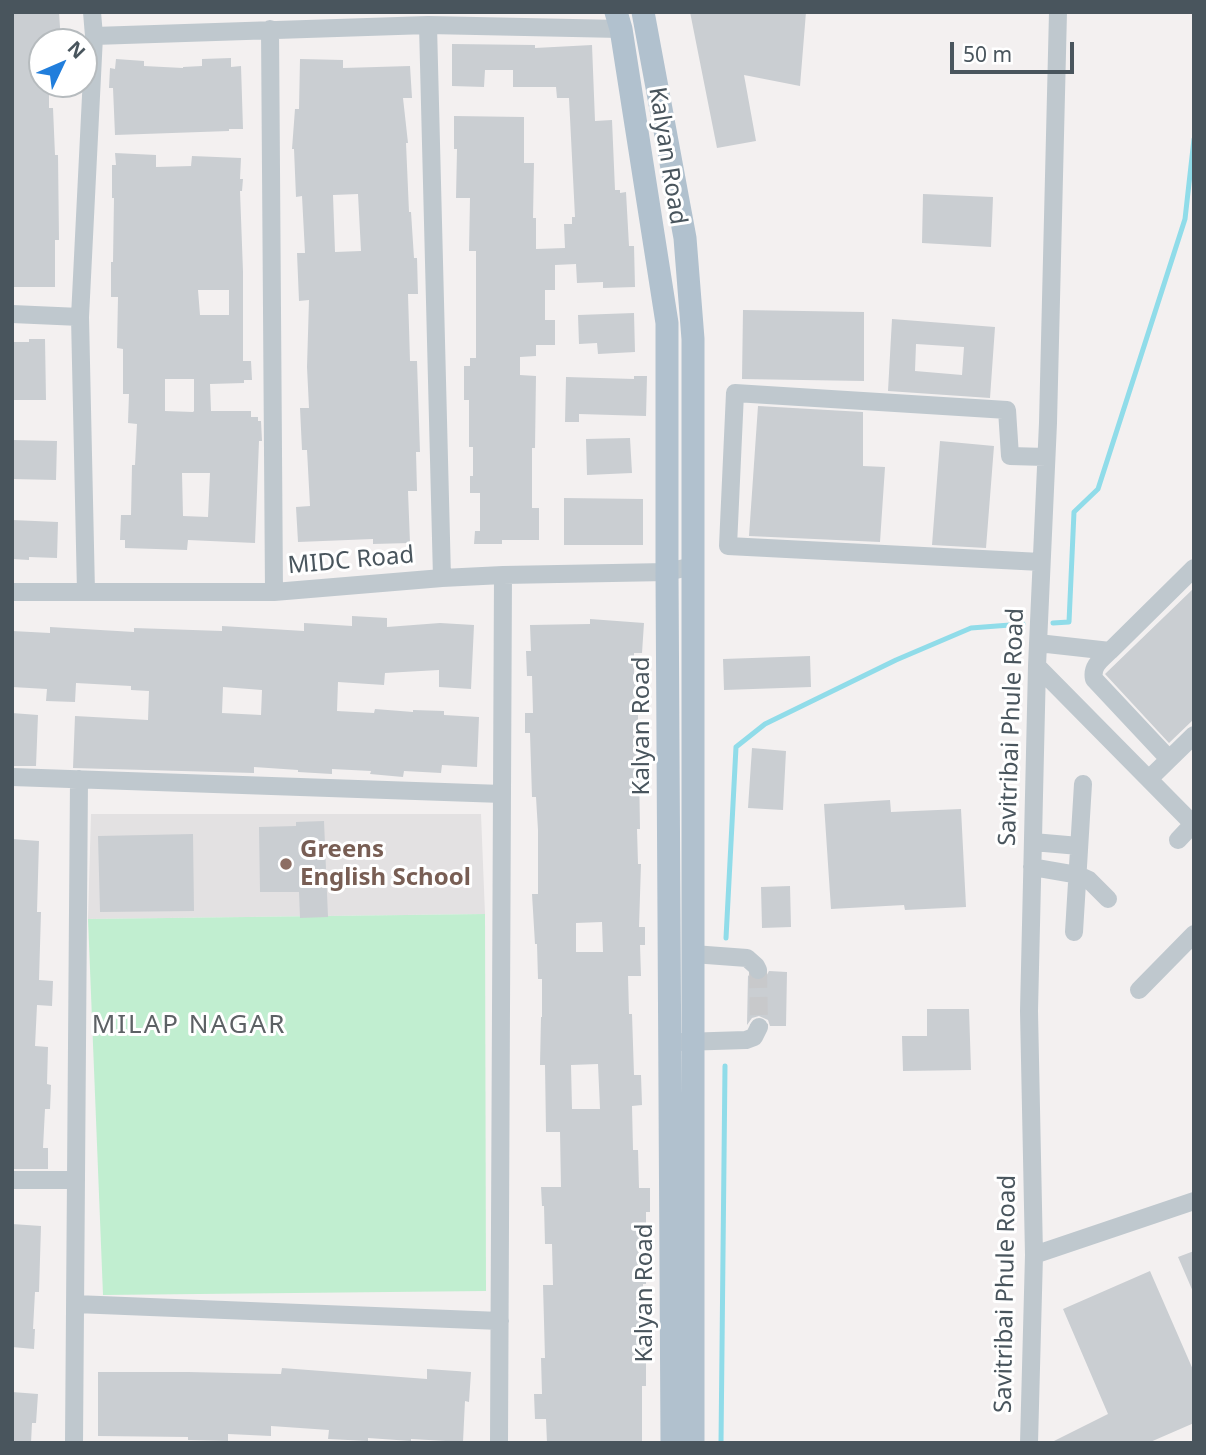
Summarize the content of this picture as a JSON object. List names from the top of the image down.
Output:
{
  "streets": {
    "main road": ["Kalyan Road"],
    "street": ["MIDC Road", "Savitribai Phule Road"]
  },
  "crossings": [
    ["Kalyan Road", "MIDC Road"]
  ],
  "districts": ["MILAP NAGAR"],
  "places": ["Greens English School"],
  "scale_bar": "50 m",
  "north": "top right"
}
